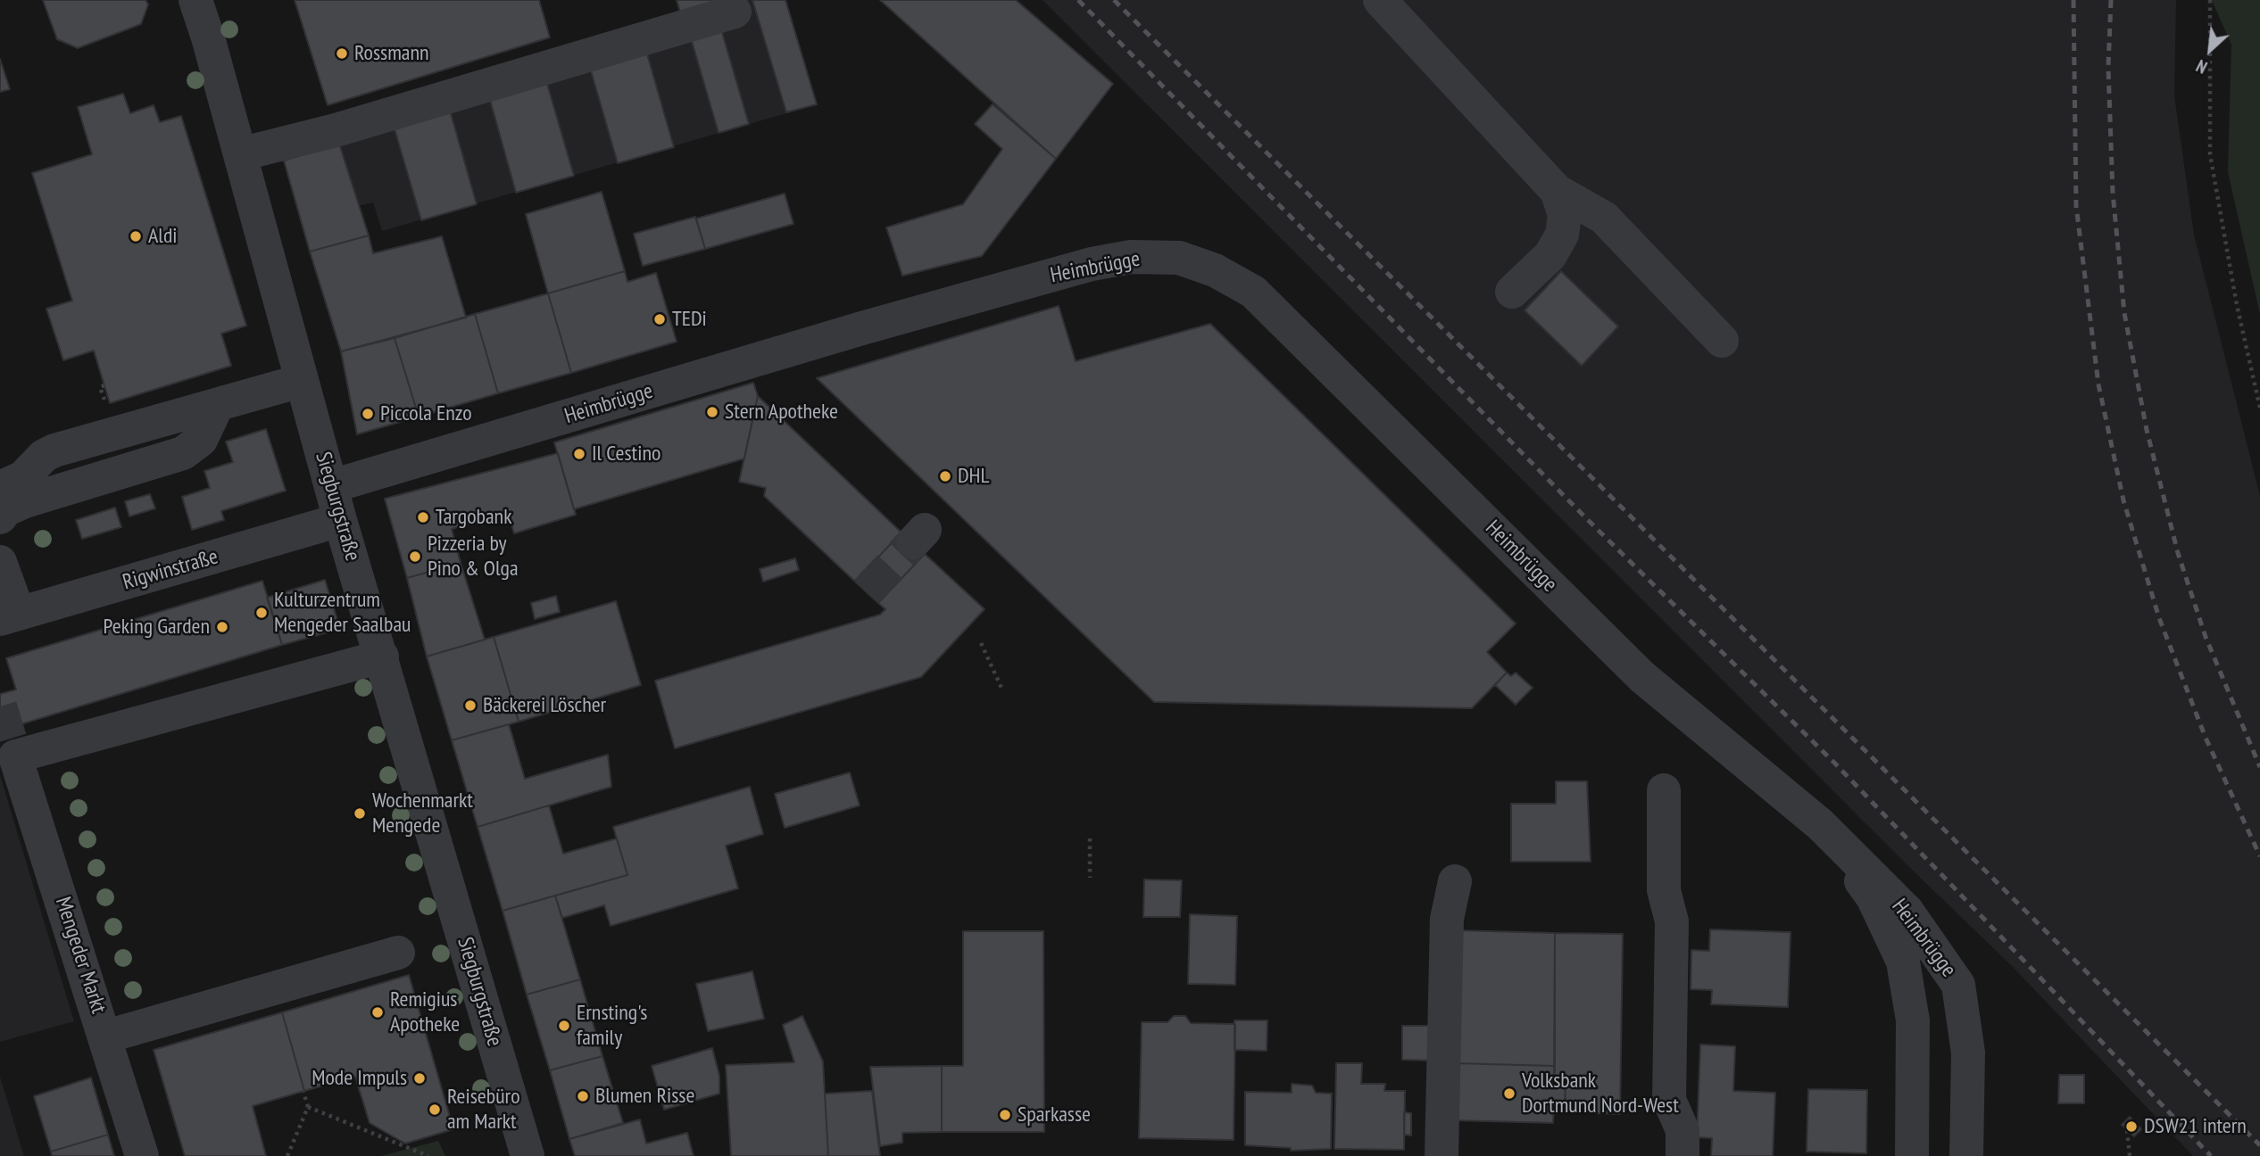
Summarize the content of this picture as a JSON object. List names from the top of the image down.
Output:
{
  "streets": {
    "street": [
      "Heimbrügge",
      "Siegburgstraße",
      "Rigwinstraße",
      "Mengeder Markt"
    ]
  },
  "crossings": [
    ["Heimbrügge", "Siegburgstraße"],
    ["Siegburgstraße", "Rigwinstraße"],
    ["Siegburgstraße", "Mengeder Markt"]
  ],
  "places": [
    "Rossmann",
    "Aldi",
    "TEDi",
    "Stern Apotheke",
    "Piccola Enzo",
    "Il Cestino",
    "DHL",
    "Targobank",
    "Pizzeria by Pino & Olga",
    "Kulturzentrum Mengeder Saalbau",
    "Peking Garden",
    "Bäckerei Löscher",
    "Wochenmarkt Mengede",
    "Remigius Apotheke",
    "Ernsting's family",
    "Mode Impuls",
    "Volksbank Dortmund Nord-West",
    "Blumen Risse",
    "Reisebüro am Markt",
    "Sparkasse",
    "DSW21 intern"
  ],
  "north": "bottom left"
}
